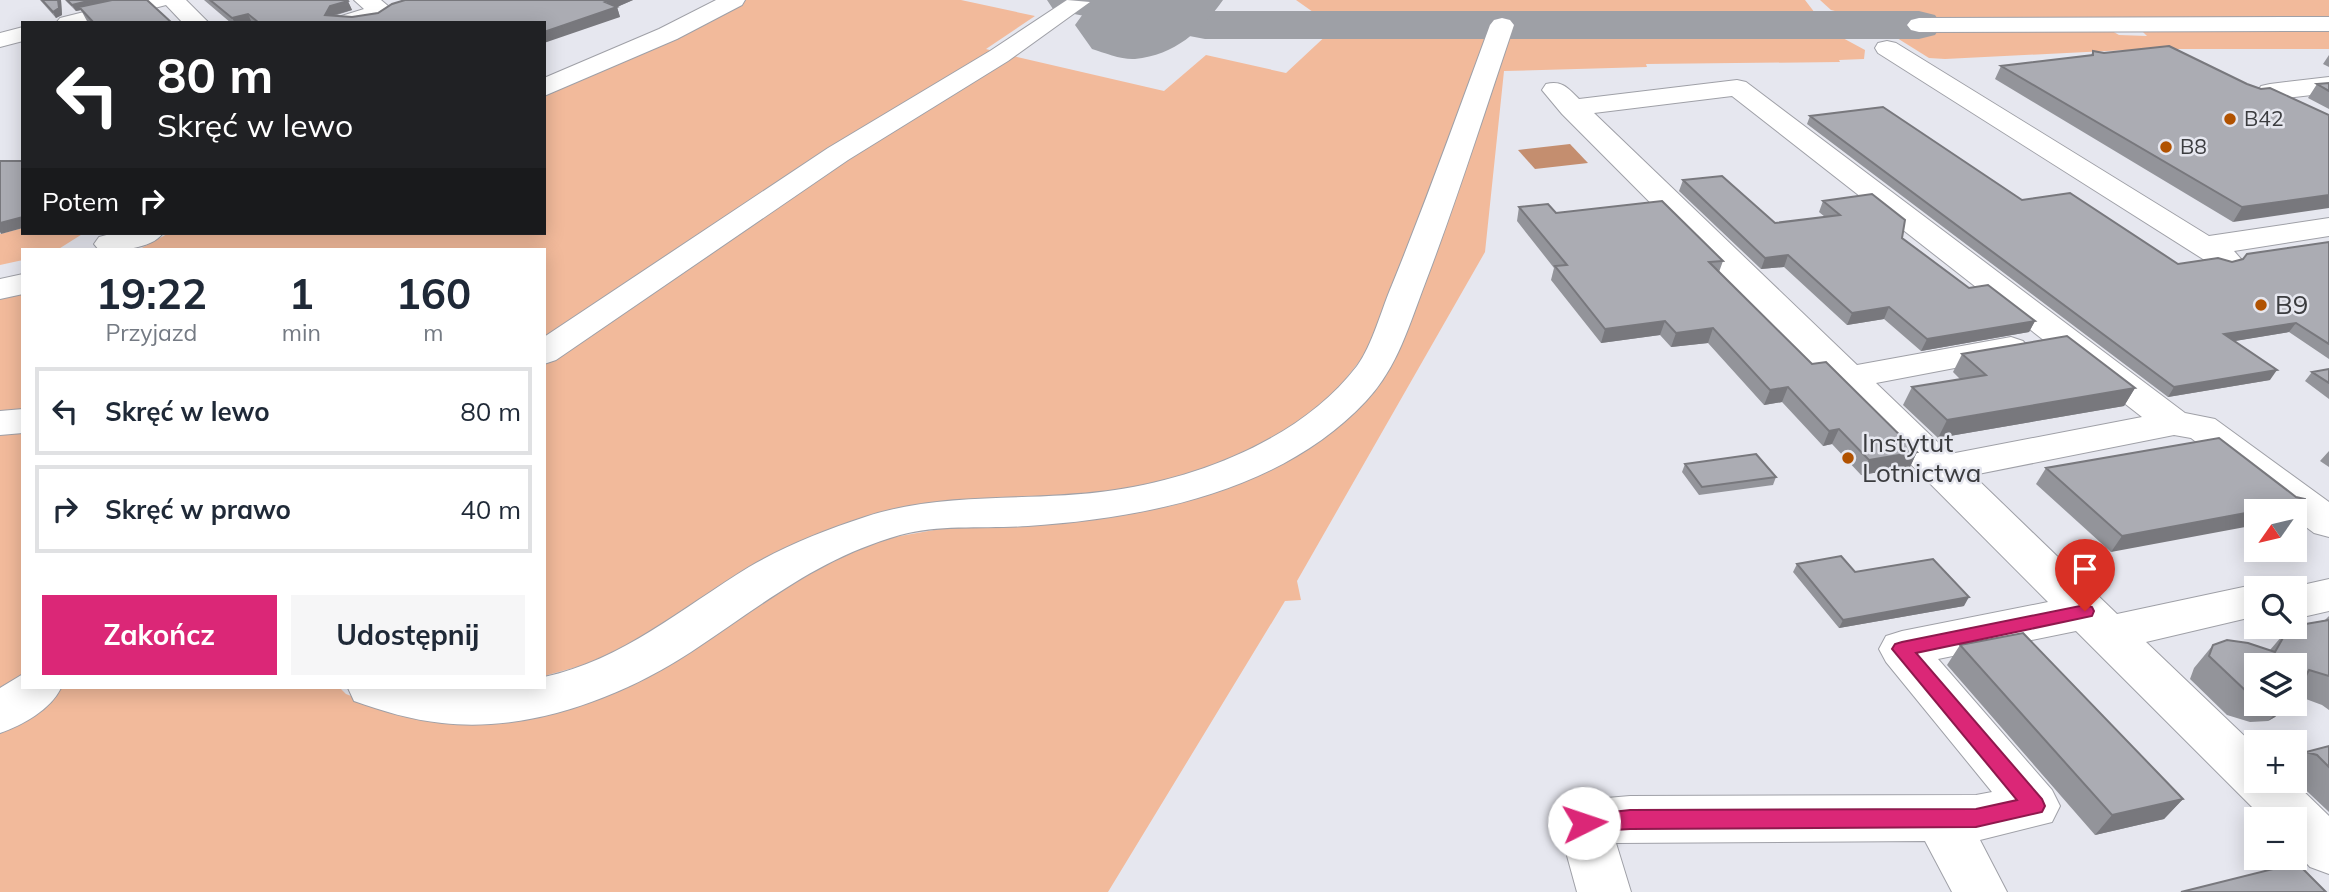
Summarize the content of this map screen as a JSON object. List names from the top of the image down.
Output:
{
  "places": [
    "B42",
    "B8",
    "B9",
    "Instytut Lotnictwa"
  ],
  "north": "bottom left",
  "page": {
    "turn": ["80 m", "Skręć w lewo"],
    "then": "Potem",
    "eta": [
      "19:22",
      "Przyjazd",
      "1",
      "min",
      "160",
      "m"
    ],
    "list": [
      {
        "name": "Skręć w lewo",
        "value": "80 m"
      },
      {
        "name": "Skręć w prawo",
        "value": "40 m"
      }
    ],
    "map_buttons": ["+", "−"],
    "buttons": ["Zakończ", "Udostępnij"]
  }
}
